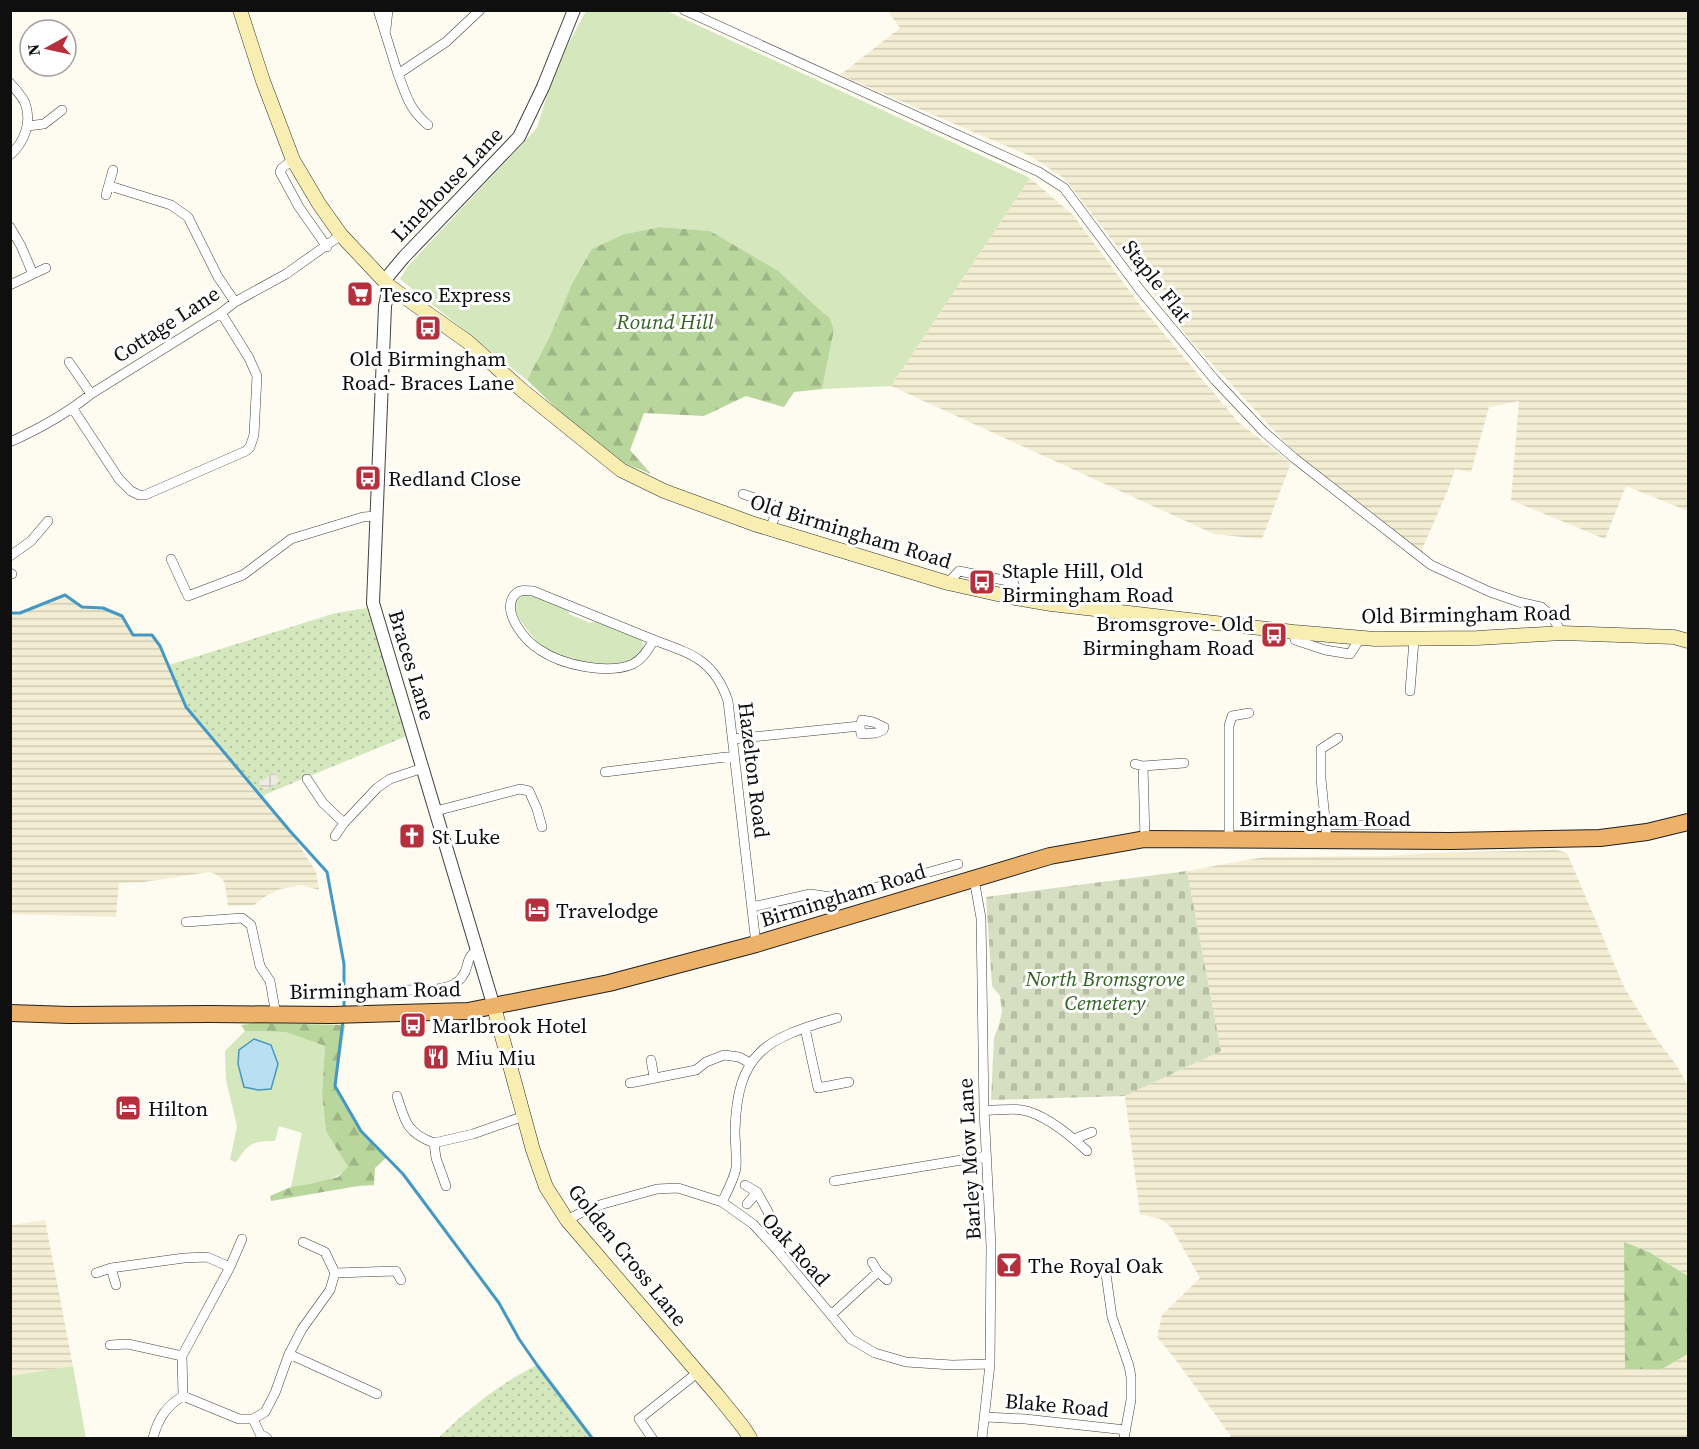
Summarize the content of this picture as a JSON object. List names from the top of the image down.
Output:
{
  "streets": {
    "highway": ["Birmingham Road"],
    "main road": ["Old Birmingham Road", "Golden Cross Lane"],
    "street": [
      "Linehouse Lane",
      "Staple Flat",
      "Cottage Lane",
      "Braces Lane",
      "Hazelton Road",
      "Barley Mow Lane",
      "Oak Road",
      "Blake Road"
    ]
  },
  "crossings": [
    ["Linehouse Lane", "Old Birmingham Road"],
    ["Linehouse Lane", "Braces Lane"],
    ["Staple Flat", "Old Birmingham Road"],
    ["Cottage Lane", "Old Birmingham Road"],
    ["Old Birmingham Road", "Braces Lane"],
    ["Braces Lane", "Birmingham Road"],
    ["Braces Lane", "Golden Cross Lane"],
    ["Hazelton Road", "Birmingham Road"],
    ["Birmingham Road", "Barley Mow Lane"],
    ["Birmingham Road", "Golden Cross Lane"],
    ["Barley Mow Lane", "Oak Road"],
    ["Barley Mow Lane", "Blake Road"],
    ["Oak Road", "Golden Cross Lane"]
  ],
  "parks": ["Round Hill", "North Bromsgrove Cemetery"],
  "places": {
    "supermarket": ["Tesco Express"],
    "bus stop": [
      "Old Birmingham Road- Braces Lane",
      "Redland Close",
      "Staple Hill, Old Birmingham Road",
      "Bromsgrove- Old Birmingham Road",
      "Marlbrook Hotel"
    ],
    "church": ["St Luke"],
    "hotel": ["Travelodge", "Hilton"],
    "restaurant": ["Miu Miu"],
    "bar": ["The Royal Oak"]
  },
  "north": "left"
}
